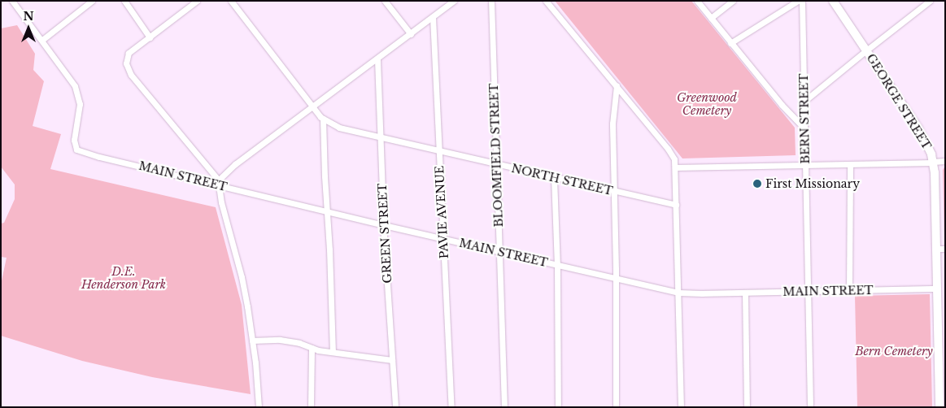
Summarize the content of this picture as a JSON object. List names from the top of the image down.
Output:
{
  "streets": {
    "street": [
      "GEORGE STREET",
      "BERN STREET",
      "BLOOMFIELD STREET",
      "MAIN STREET",
      "NORTH STREET",
      "PAVIE AVENUE",
      "GREEN STREET"
    ]
  },
  "crossings": [
    ["GEORGE STREET", "MAIN STREET"],
    ["BERN STREET", "MAIN STREET"],
    ["BLOOMFIELD STREET", "MAIN STREET"],
    ["BLOOMFIELD STREET", "NORTH STREET"],
    ["MAIN STREET", "PAVIE AVENUE"],
    ["MAIN STREET", "GREEN STREET"],
    ["NORTH STREET", "PAVIE AVENUE"],
    ["NORTH STREET", "GREEN STREET"]
  ],
  "parks": ["Greenwood Cemetery", "D.E. Henderson Park", "Bern Cemetery"],
  "places": ["First Missionary"],
  "north": "top"
}
